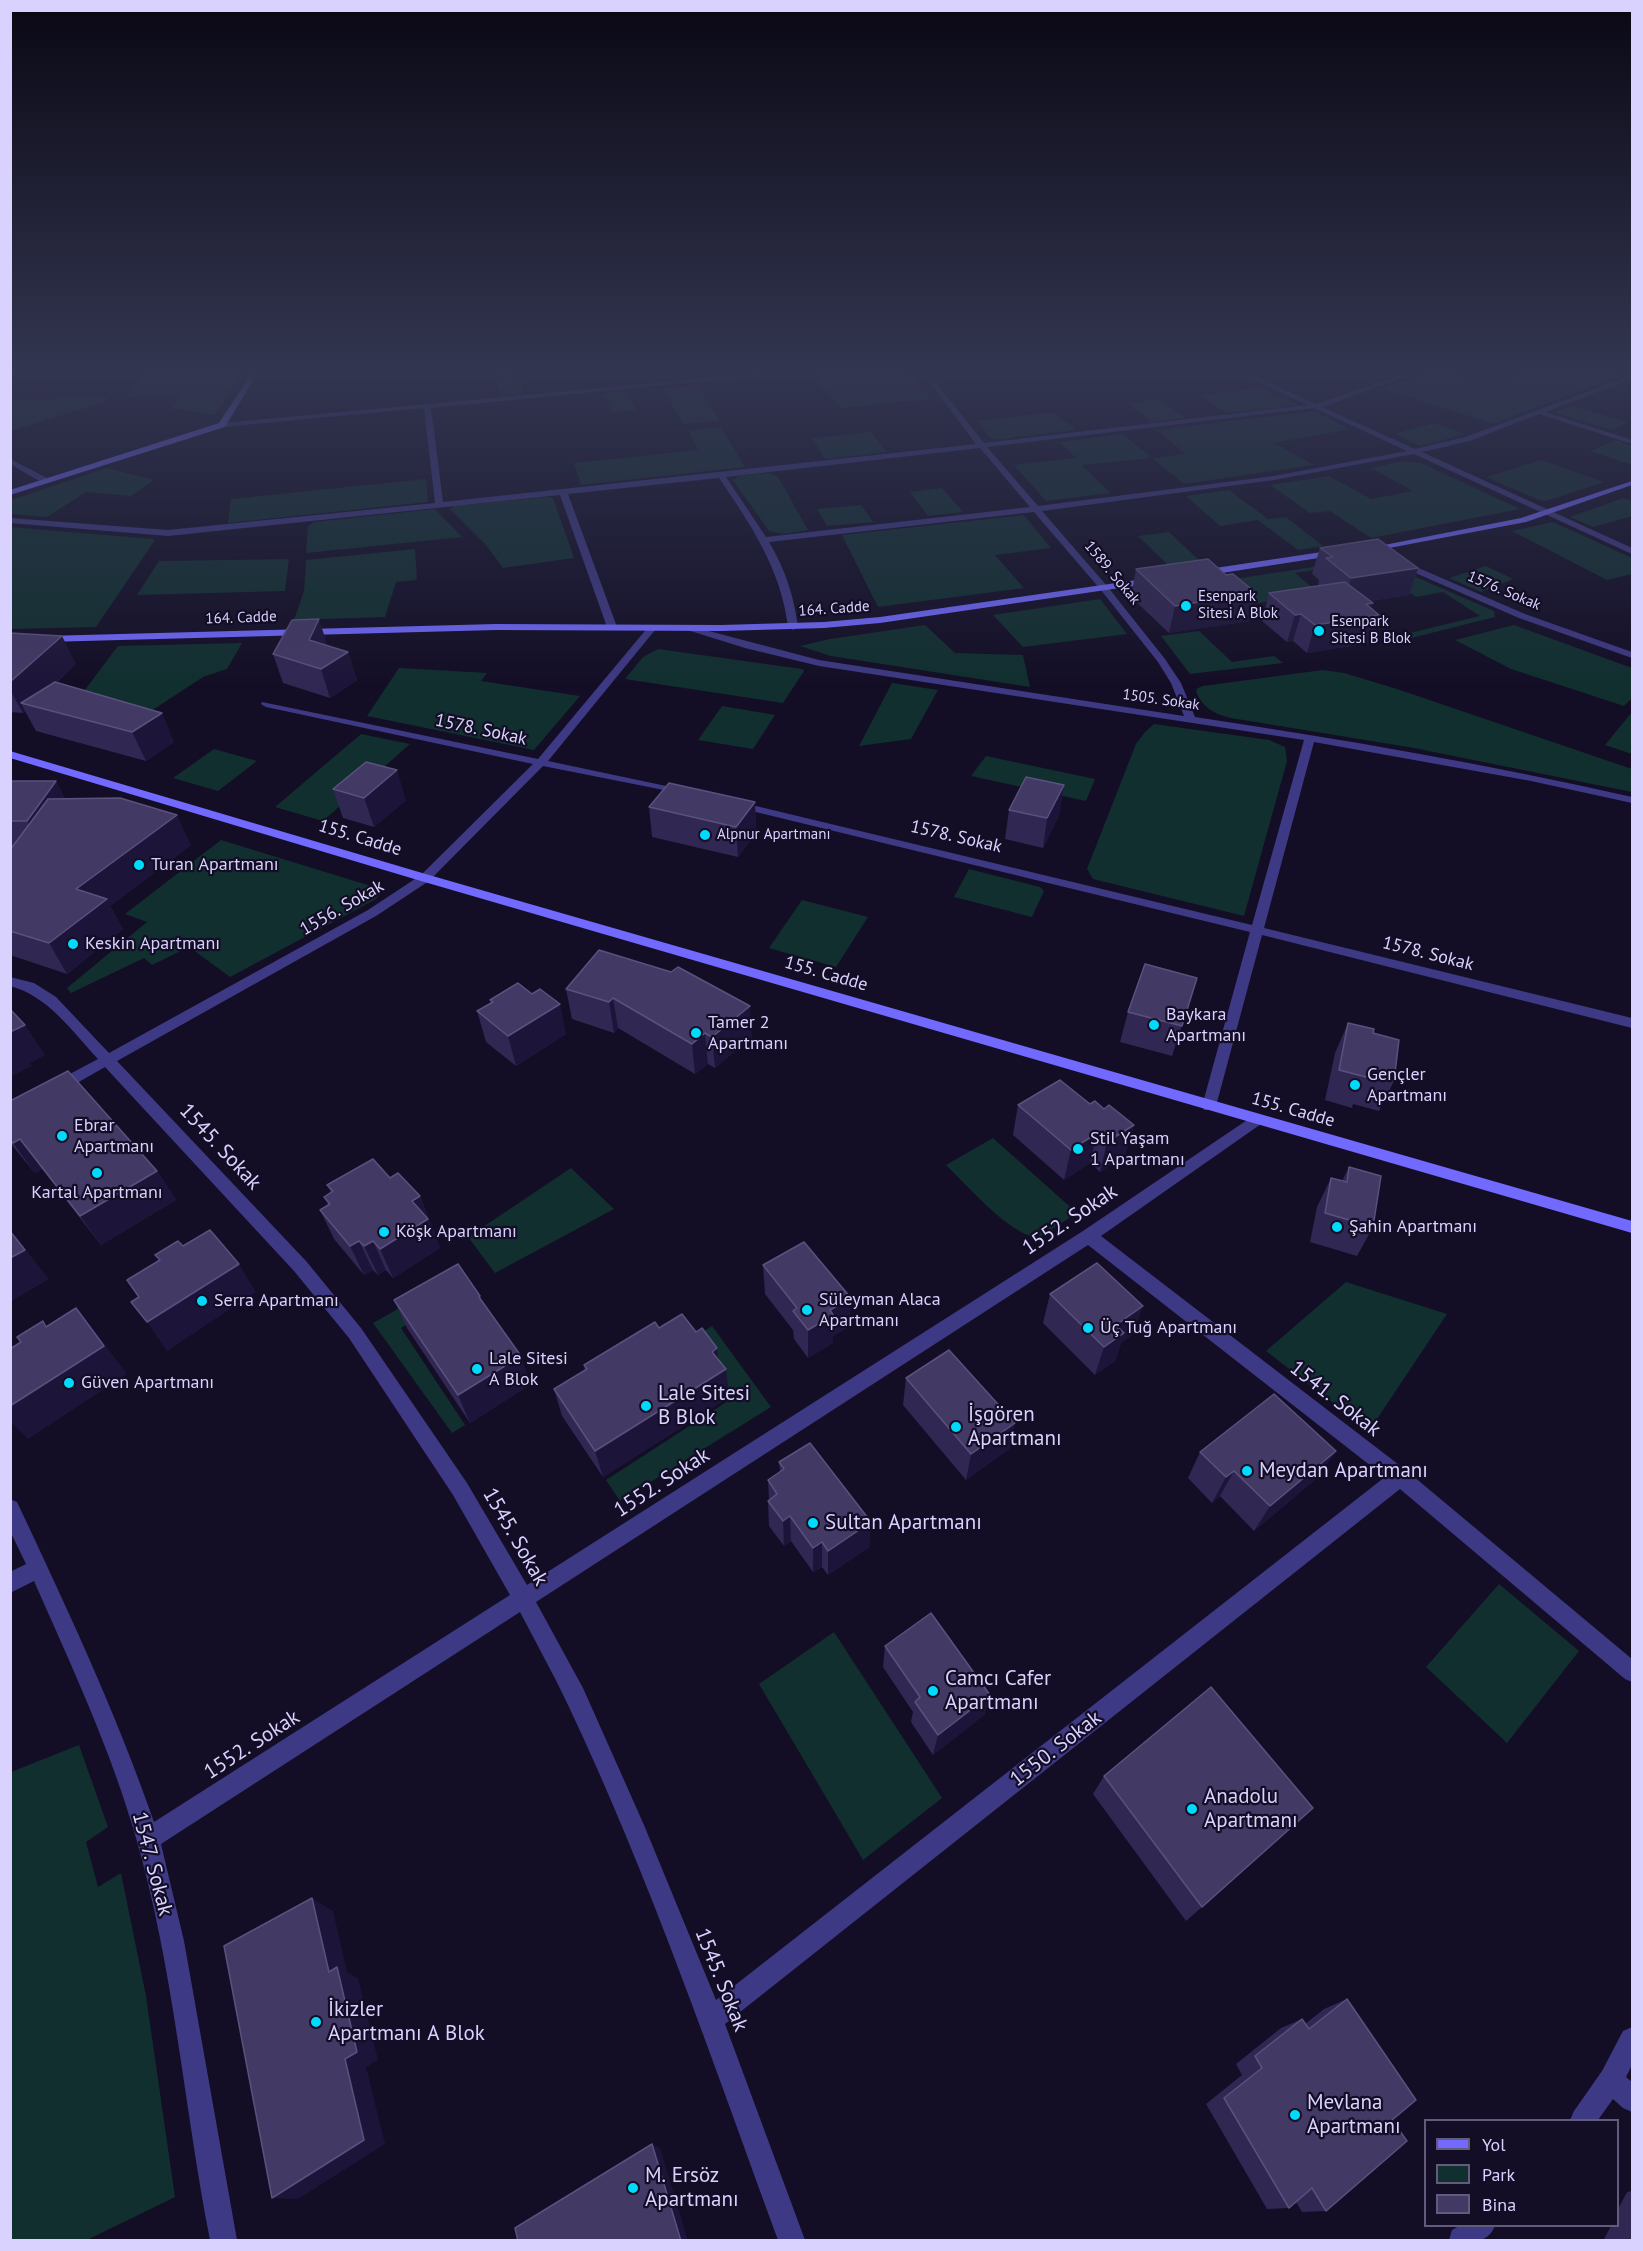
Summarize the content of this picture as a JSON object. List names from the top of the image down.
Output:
{
  "streets": {
    "street": [
      "1589. Sokak",
      "1576. Sokak",
      "164. Cadde",
      "1505. Sokak",
      "1578. Sokak",
      "155. Cadde",
      "1556. Sokak",
      "1545. Sokak",
      "1552. Sokak",
      "1541. Sokak",
      "1550. Sokak",
      "1547. Sokak"
    ]
  },
  "crossings": [
    ["1589. Sokak", "164. Cadde"],
    ["1589. Sokak", "1505. Sokak"],
    ["164. Cadde", "1505. Sokak"],
    ["164. Cadde", "1556. Sokak"],
    ["1578. Sokak", "1556. Sokak"],
    ["155. Cadde", "1556. Sokak"],
    ["155. Cadde", "1552. Sokak"],
    ["1556. Sokak", "1545. Sokak"],
    ["1545. Sokak", "1552. Sokak"],
    ["1545. Sokak", "1550. Sokak"],
    ["1552. Sokak", "1541. Sokak"],
    ["1552. Sokak", "1547. Sokak"],
    ["1541. Sokak", "1550. Sokak"]
  ],
  "places": [
    "Esenpark Sitesi A Blok",
    "Esenpark Sitesi B Blok",
    "Alpnur Apartmanı",
    "Turan Apartmanı",
    "Keskin Apartmanı",
    "Baykara Apartmanı",
    "Tamer 2 Apartmanı",
    "Gençler Apartmanı",
    "Ebrar Apartmanı",
    "Stil Yaşam 1 Apartmanı",
    "Kartal Apartmanı",
    "Şahin Apartmanı",
    "Köşk Apartmanı",
    "Serra Apartmanı",
    "Süleyman Alaca Apartmanı",
    "Üç Tuğ Apartmanı",
    "Lale Sitesi A Blok",
    "Güven Apartmanı",
    "Lale Sitesi B Blok",
    "İşgören Apartmanı",
    "Meydan Apartmanı",
    "Sultan Apartmanı",
    "Camcı Cafer Apartmanı",
    "Anadolu Apartmanı",
    "İkizler Apartmanı A Blok",
    "Mevlana Apartmanı",
    "M. Ersöz Apartmanı"
  ],
  "legend": ["Yol", "Park", "Bina"]
}
